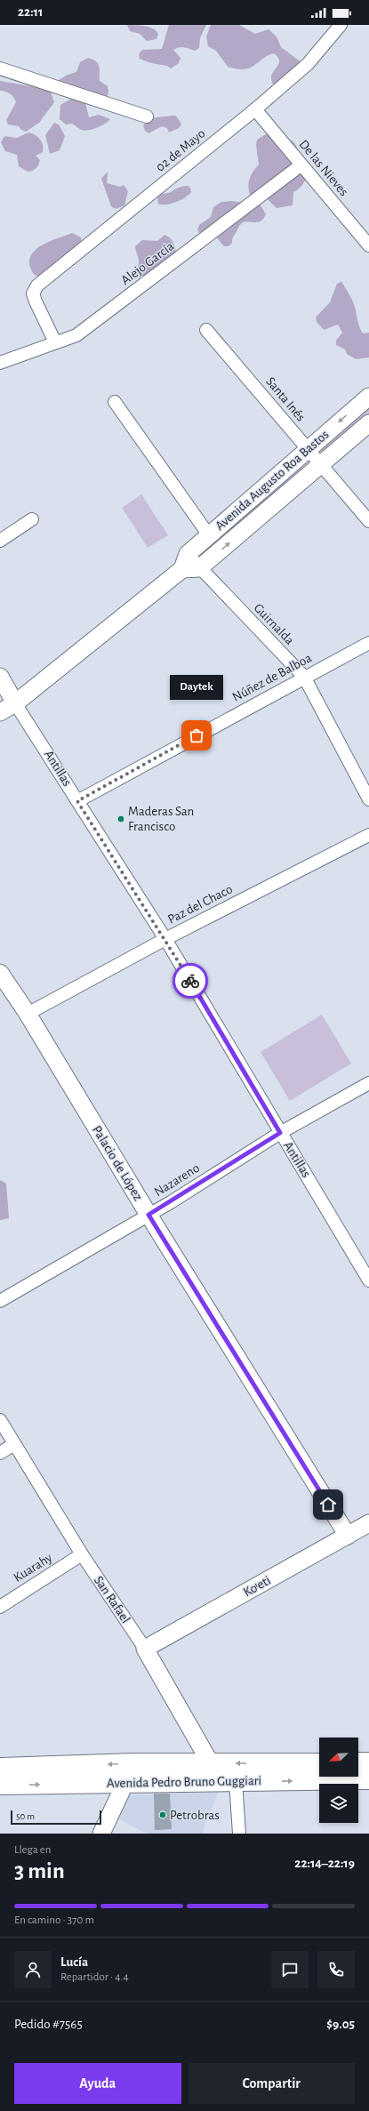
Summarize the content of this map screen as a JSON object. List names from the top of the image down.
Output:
{
  "streets": {
    "main road": ["Avenida Pedro Bruno Guggiari"],
    "street": [
      "02 de Mayo",
      "De las Nieves",
      "Alejo García",
      "Santa Inés",
      "Avenida Augusto Roa Bastos",
      "Guirnalda",
      "Núñez de Balboa",
      "Antillas",
      "Paz del Chaco",
      "Palacio de López",
      "Nazareno",
      "Kuarahy",
      "Ko'eti",
      "San Rafael"
    ]
  },
  "crossings": [
    ["02 de Mayo", "De las Nieves"],
    ["02 de Mayo", "Alejo García"],
    ["De las Nieves", "Alejo García"],
    ["Santa Inés", "Avenida Augusto Roa Bastos"],
    ["Avenida Augusto Roa Bastos", "Guirnalda"],
    ["Avenida Augusto Roa Bastos", "Antillas"],
    ["Guirnalda", "Núñez de Balboa"],
    ["Núñez de Balboa", "Antillas"],
    ["Antillas", "Paz del Chaco"],
    ["Antillas", "Nazareno"],
    ["Paz del Chaco", "Palacio de López"],
    ["Palacio de López", "Nazareno"],
    ["Palacio de López", "Ko'eti"],
    ["Kuarahy", "San Rafael"],
    ["Ko'eti", "San Rafael"],
    ["San Rafael", "Avenida Pedro Bruno Guggiari"]
  ],
  "places": ["Daytek", "Maderas San Francisco", "Petrobras"],
  "scale_bar": "50 m",
  "north": "bottom left",
  "page": {
    "status": "22:11",
    "bubble": "Daytek",
    "scale": "50 m",
    "heading": ["3 min", "Llega en", "22:14–22:19"],
    "panel": [
      "Lucía",
      "Repartidor · 4.4",
      "Pedido #7565",
      "$9.05"
    ],
    "bar": "En camino · 370 m",
    "buttons": ["Ayuda", "Compartir"]
  }
}
